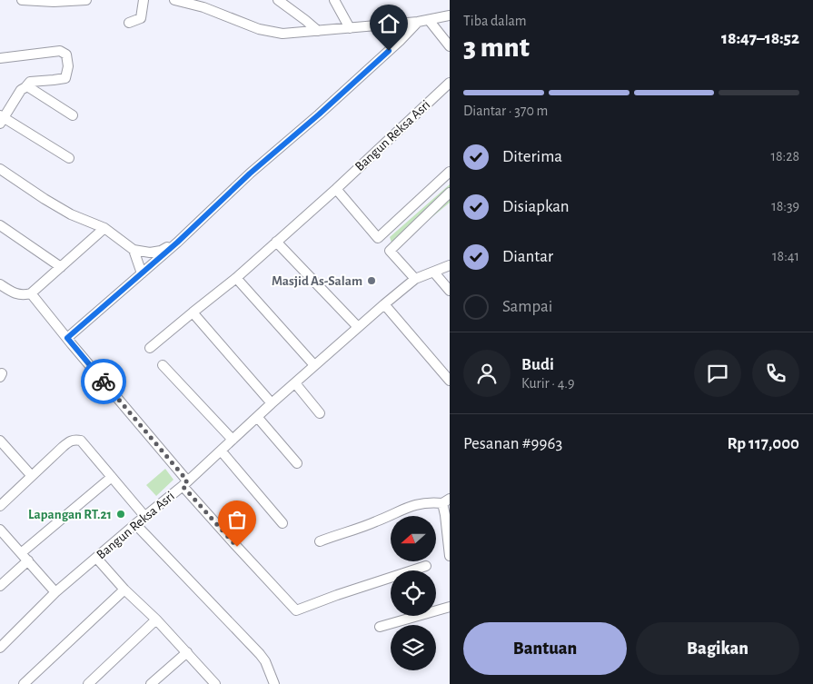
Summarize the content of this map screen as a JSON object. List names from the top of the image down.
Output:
{
  "streets": {
    "street": ["Bangun Reksa Asri"]
  },
  "places": ["Masjid As-Salam", "Lapangan RT.21"],
  "north": "left",
  "page": {
    "heading": ["3 mnt", "Tiba dalam", "18:47–18:52"],
    "panel": [
      "Budi",
      "Kurir · 4.9",
      "Pesanan #9963",
      "Rp 117,000"
    ],
    "bar": "Diantar · 370 m",
    "list": [
      ["Diterima", "18:28"],
      ["Disiapkan", "18:39"],
      ["Diantar", "18:41"],
      "Sampai"
    ],
    "buttons": ["Bantuan", "Bagikan"]
  }
}
